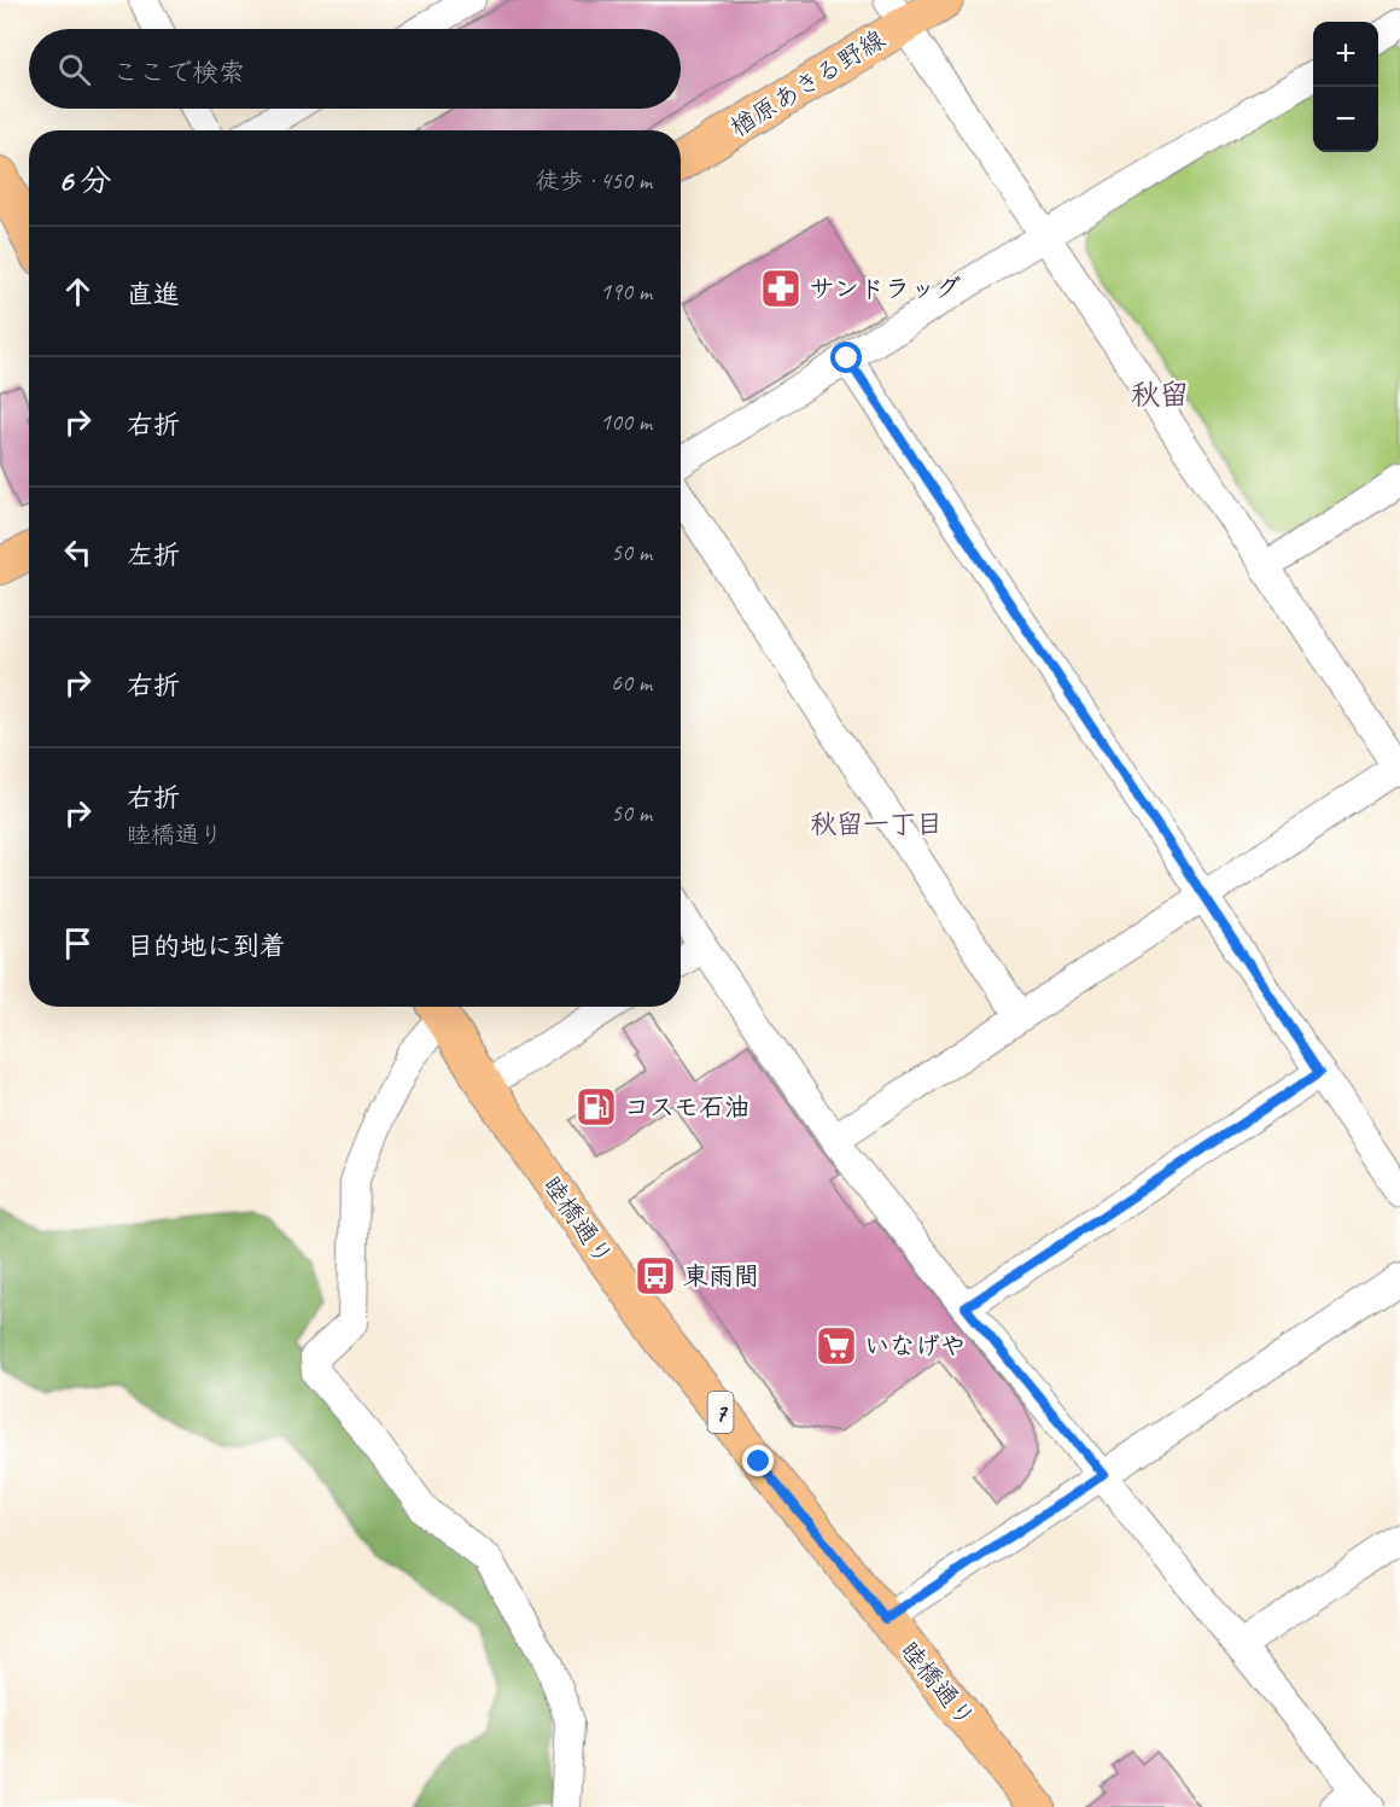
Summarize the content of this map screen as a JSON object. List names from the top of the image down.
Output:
{
  "streets": {
    "main road": ["楢原あきる野線", "睦橋通り", "7"]
  },
  "districts": ["秋留", "秋留一丁目"],
  "places": {
    "pharmacy": ["サンドラッグ"],
    "fuel station": ["コスモ石油"],
    "bus stop": ["東雨間"],
    "supermarket": ["いなげや"]
  },
  "page": {
    "map_buttons": ["+", "−"],
    "search": "ここで検索",
    "heading": ["6 分", "徒歩 · 450 m"],
    "list": [
      ["直進", "190 m"],
      ["右折", "100 m"],
      ["左折", "50 m"],
      ["右折", "60 m"],
      ["右折", "睦橋通り", "50 m"],
      "目的地に到着"
    ]
  }
}
